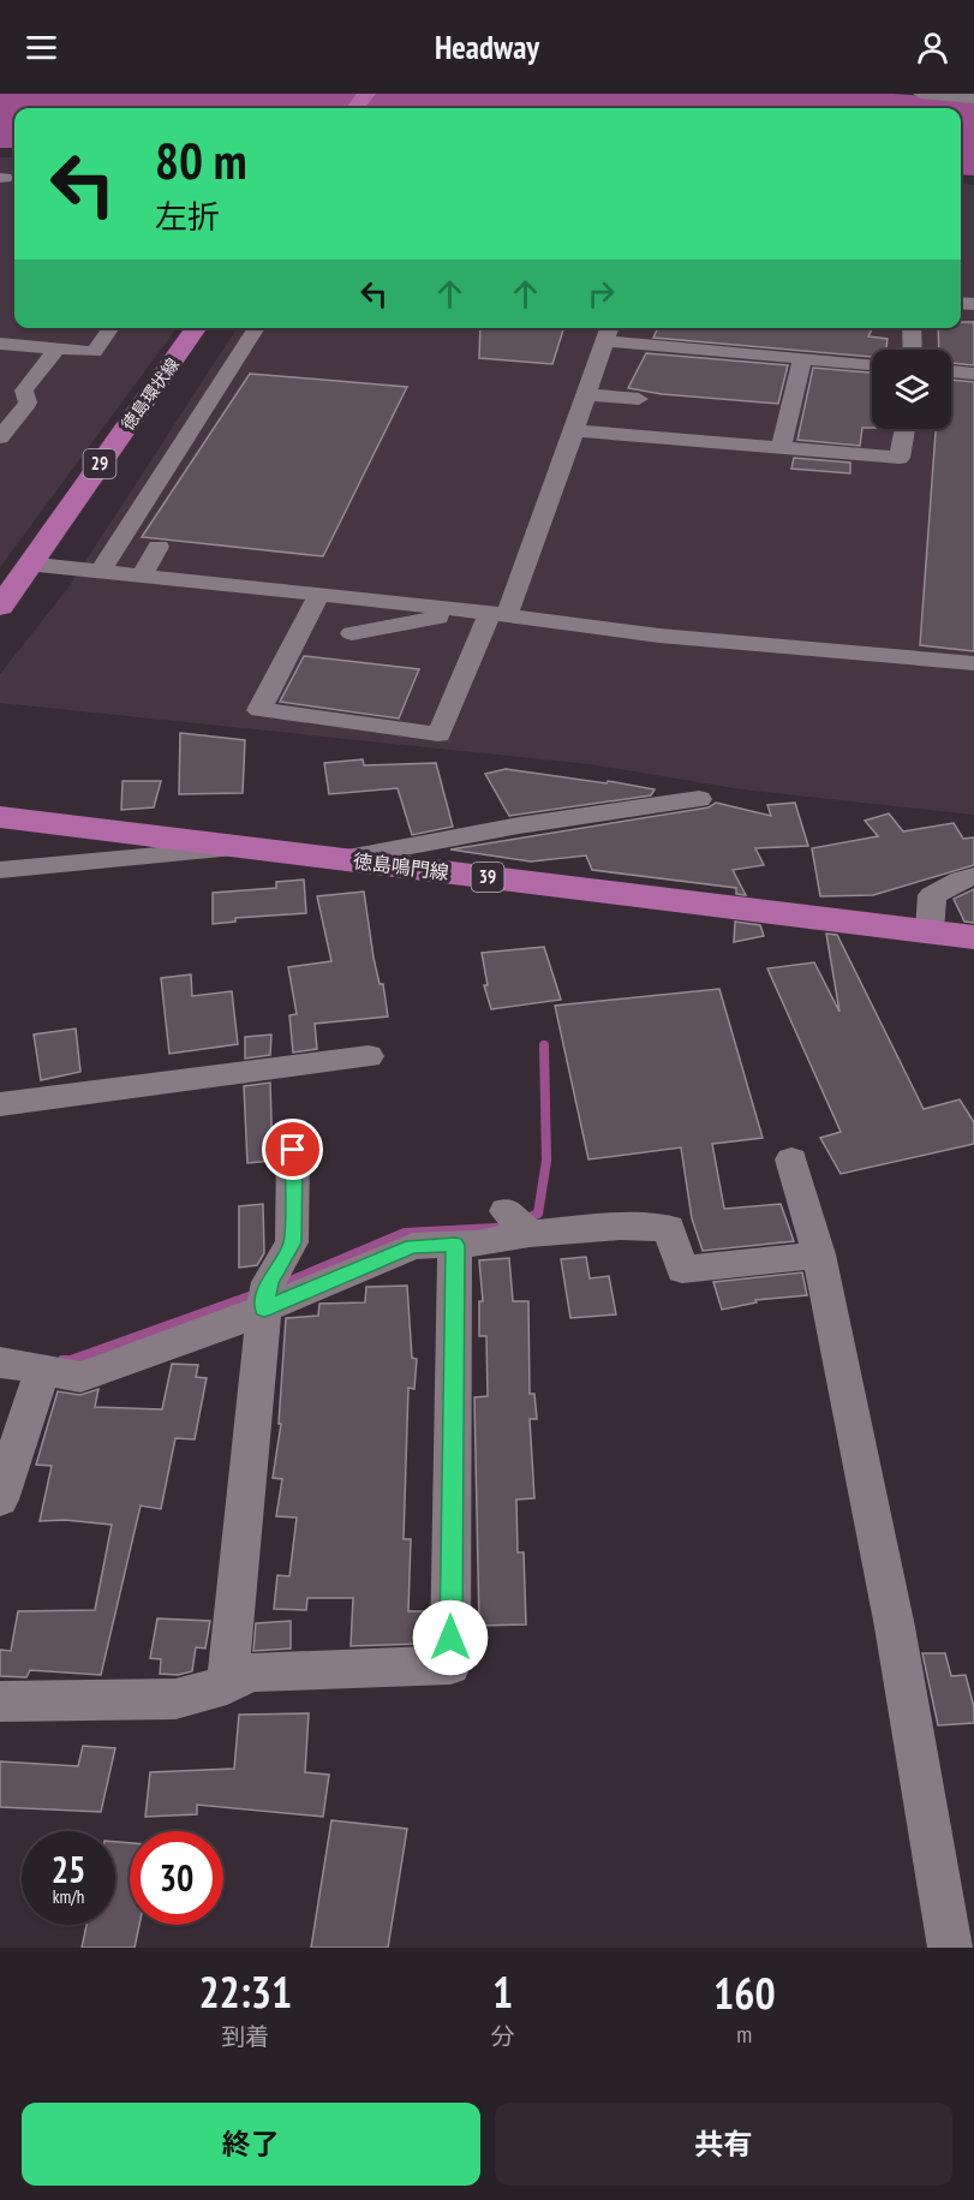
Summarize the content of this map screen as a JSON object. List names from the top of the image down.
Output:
{
  "streets": {
    "main road": [
      "徳島環状線",
      "29",
      "徳島鳴門線",
      "39"
    ]
  },
  "page": {
    "header": "Headway",
    "turn": ["80 m", "左折"],
    "speed": "25 km/h",
    "limit": "30",
    "eta": [
      "22:31",
      "到着",
      "1",
      "分",
      "160",
      "m"
    ],
    "buttons": ["終了", "共有"]
  }
}
